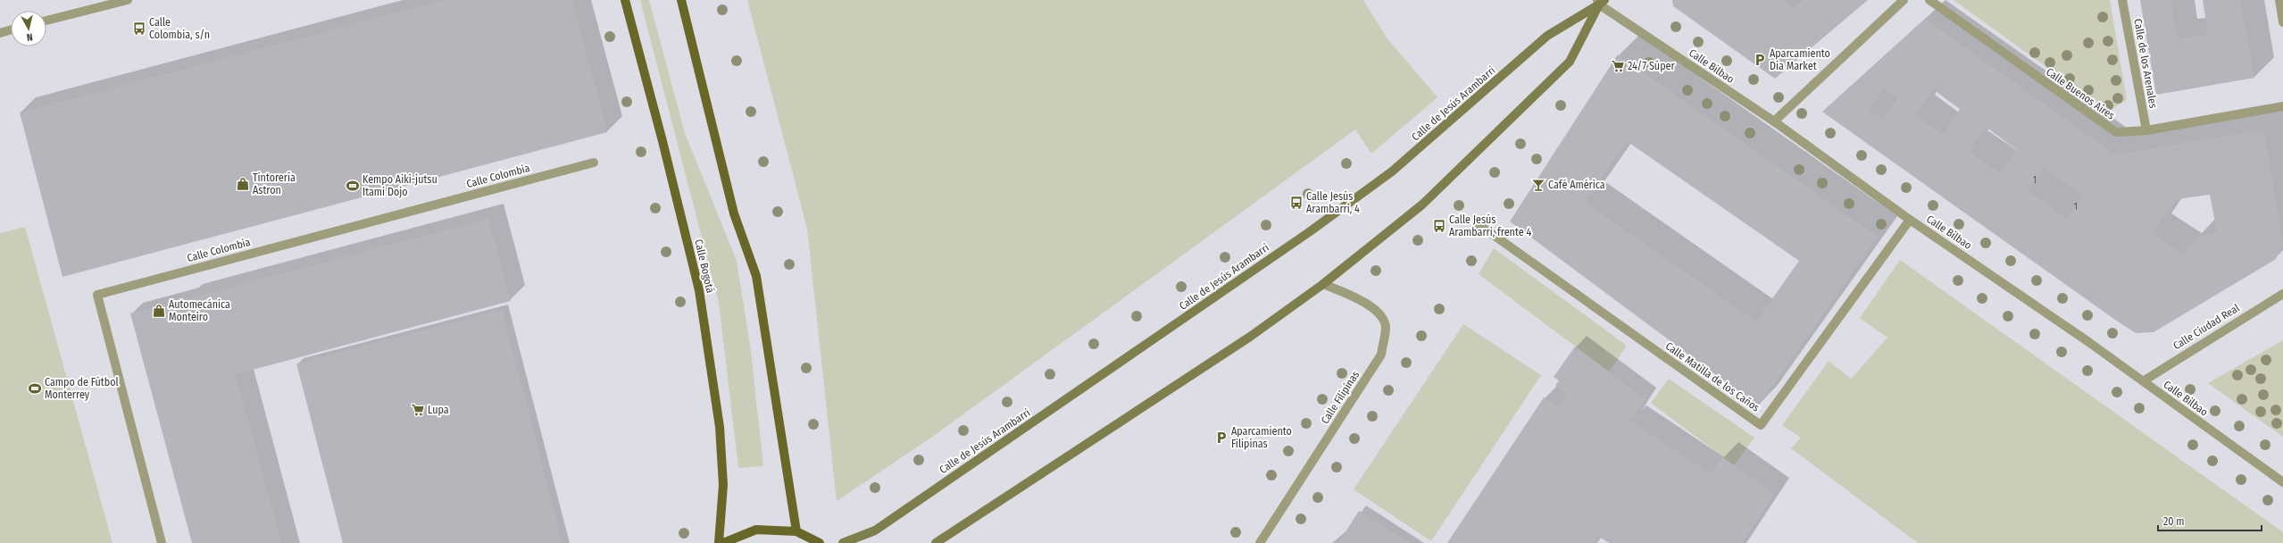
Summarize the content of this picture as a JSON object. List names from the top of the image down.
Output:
{
  "streets": {
    "main road": ["Calle de Jesús Arambarri", "Calle Bogotá"],
    "street": [
      "Calle de los Arenales",
      "Calle Bilbao",
      "Calle Buenos Aires",
      "Calle Colombia",
      "Calle Ciudad Real",
      "Calle Matilla de los Caños",
      "Calle Filipinas"
    ]
  },
  "crossings": [
    ["Calle de los Arenales", "Calle Buenos Aires"],
    ["Calle Bilbao", "Calle de Jesús Arambarri"],
    ["Calle Bilbao", "Calle Ciudad Real"],
    ["Calle Bilbao", "Calle Matilla de los Caños"]
  ],
  "places": {
    "bus stop": ["Calle Colombia, s/n", "Calle Jesús Arambarri, 4", "Calle Jesús Arambarri, frente 4"],
    "parking": ["Aparcamiento Dia Market", "Aparcamiento Filipinas"],
    "supermarket": ["24/7 Súper", "Lupa"],
    "shop": ["Tintorería Astron", "Automecánica Monteiro"],
    "bar": ["Café América"],
    "sports": ["Kempo Aiki-jutsu Itami Dojo", "Campo de Fútbol Monterrey"]
  },
  "house_numbers": ["1", "1"],
  "scale_bar": "20 m",
  "north": "bottom"
}
